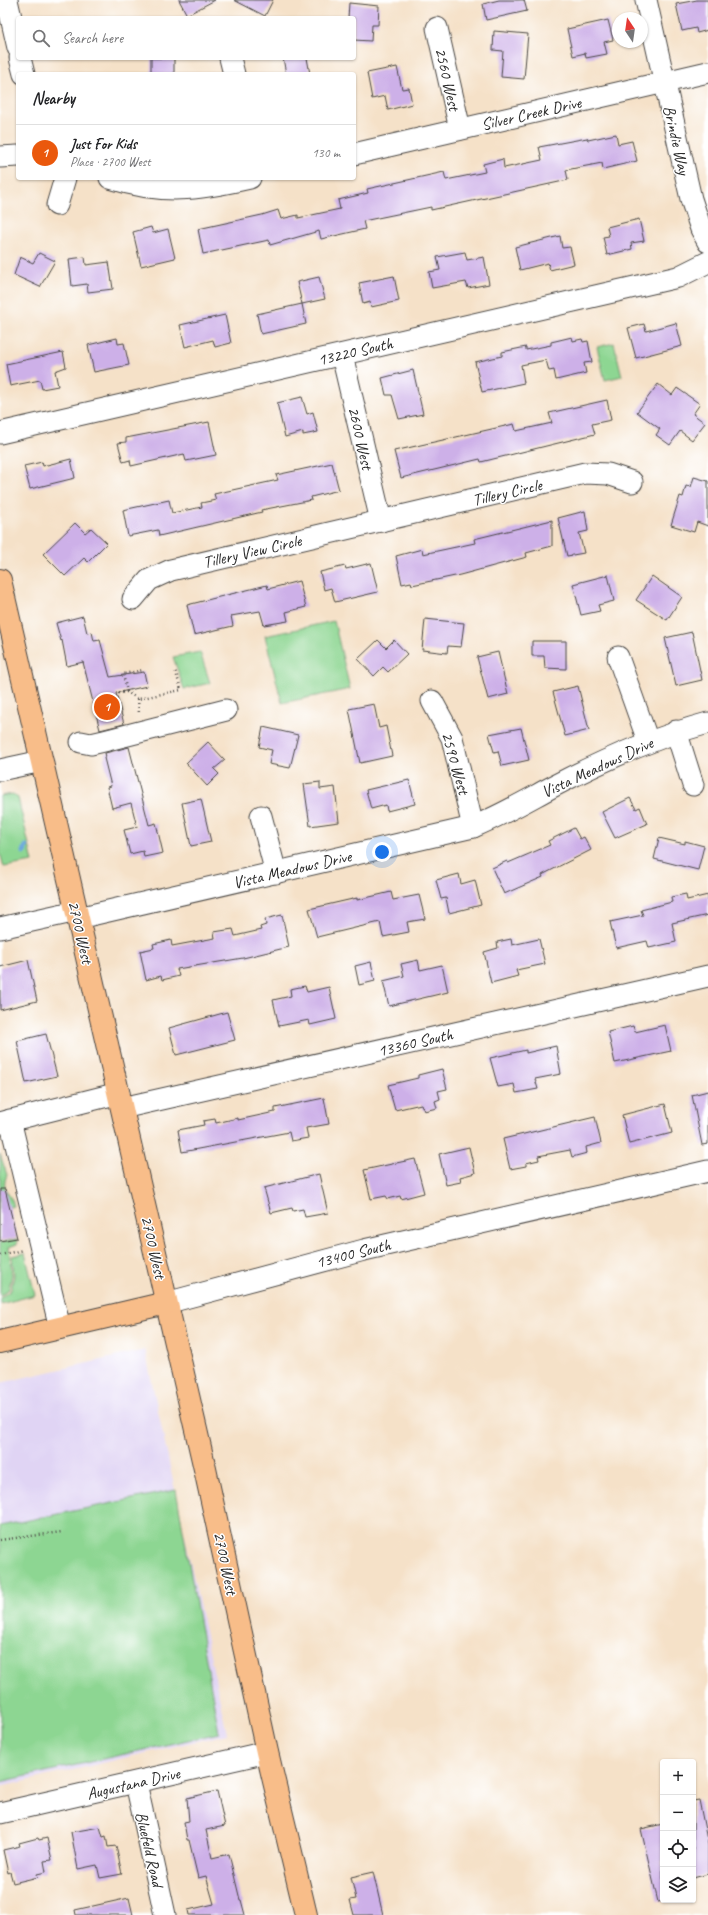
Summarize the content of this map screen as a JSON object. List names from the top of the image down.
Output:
{
  "streets": {
    "main road": ["2700 West", "13400 South"],
    "street": [
      "2560 West",
      "Silver Creek Drive",
      "Brindie Way",
      "13220 South",
      "2600 West",
      "Tillery Circle",
      "Tillery View Circle",
      "2590 West",
      "Vista Meadows Drive",
      "13360 South",
      "Augustana Drive",
      "Bluefeld Road"
    ]
  },
  "crossings": [
    ["2560 West", "Silver Creek Drive"],
    ["Silver Creek Drive", "Brindie Way"],
    ["13220 South", "2600 West"],
    ["2600 West", "Tillery Circle"],
    ["2600 West", "Tillery View Circle"],
    ["Tillery Circle", "Tillery View Circle"],
    ["2590 West", "Vista Meadows Drive"],
    ["Vista Meadows Drive", "2700 West"],
    ["2700 West", "13360 South"],
    ["2700 West", "13400 South"],
    ["2700 West", "Augustana Drive"],
    ["Augustana Drive", "Bluefeld Road"]
  ],
  "north": "top",
  "page": {
    "search": "Search here",
    "heading": "Nearby",
    "list": [
      {
        "mark": "1",
        "name": "Just For Kids",
        "note": "Place · 2700 West",
        "value": "130 m"
      }
    ],
    "pins": "1",
    "map_buttons": ["+", "−"]
  }
}
